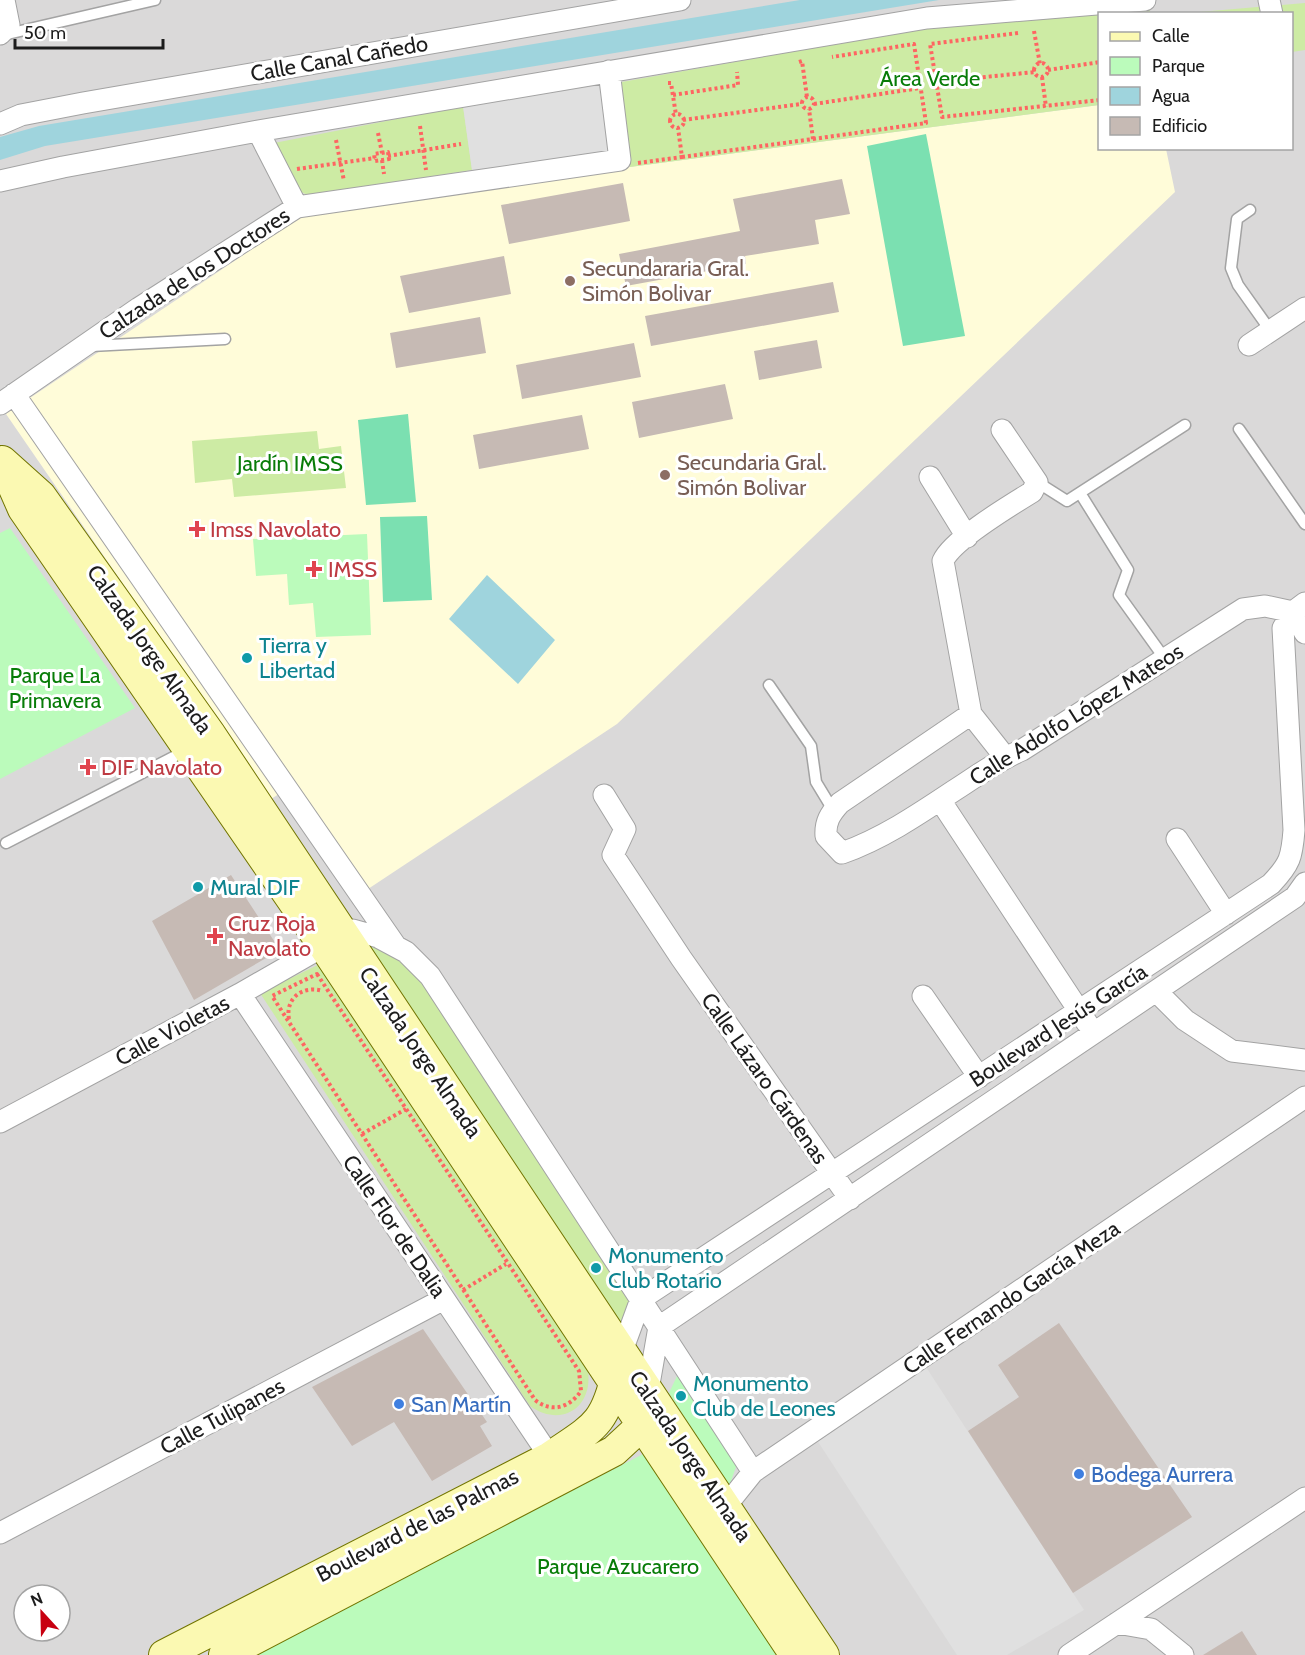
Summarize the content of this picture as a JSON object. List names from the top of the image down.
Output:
{
  "streets": {
    "street": [
      "Calle Canal Cañedo",
      "Calzada de los Doctores",
      "Calzada Jorge Almada",
      "Calle Adolfo López Mateos",
      "Boulevard Jesús García",
      "Calle Violetas",
      "Calle Lázaro Cárdenas",
      "Calle Flor de Dalia",
      "Calle Fernando García Meza",
      "Calle Tulipanes",
      "Boulevard de las Palmas"
    ]
  },
  "crossings": [
    ["Calzada Jorge Almada", "Calle Violetas"],
    ["Calzada Jorge Almada", "Calle Fernando García Meza"],
    ["Calzada Jorge Almada", "Boulevard de las Palmas"],
    ["Boulevard Jesús García", "Calle Lázaro Cárdenas"],
    ["Calle Violetas", "Calle Flor de Dalia"],
    ["Calle Flor de Dalia", "Calle Tulipanes"],
    ["Calle Flor de Dalia", "Boulevard de las Palmas"]
  ],
  "parks": [
    "Área Verde",
    "Jardín IMSS",
    "Parque La Primavera",
    "Parque Azucarero"
  ],
  "places": {
    "other": [
      "Secundararia Gral. Simón Bolivar",
      "Secundaria Gral. Simón Bolivar",
      "Tierra y Libertad",
      "Mural DIF",
      "Monumento Club Rotario",
      "Monumento Club de Leones",
      "San Martín",
      "Bodega Aurrera"
    ],
    "health": [
      "Imss Navolato",
      "IMSS",
      "DIF Navolato",
      "Cruz Roja Navolato"
    ]
  },
  "legend": [
    "Calle",
    "Parque",
    "Agua",
    "Edificio"
  ],
  "scale_bar": "50 m",
  "north": "top"
}
